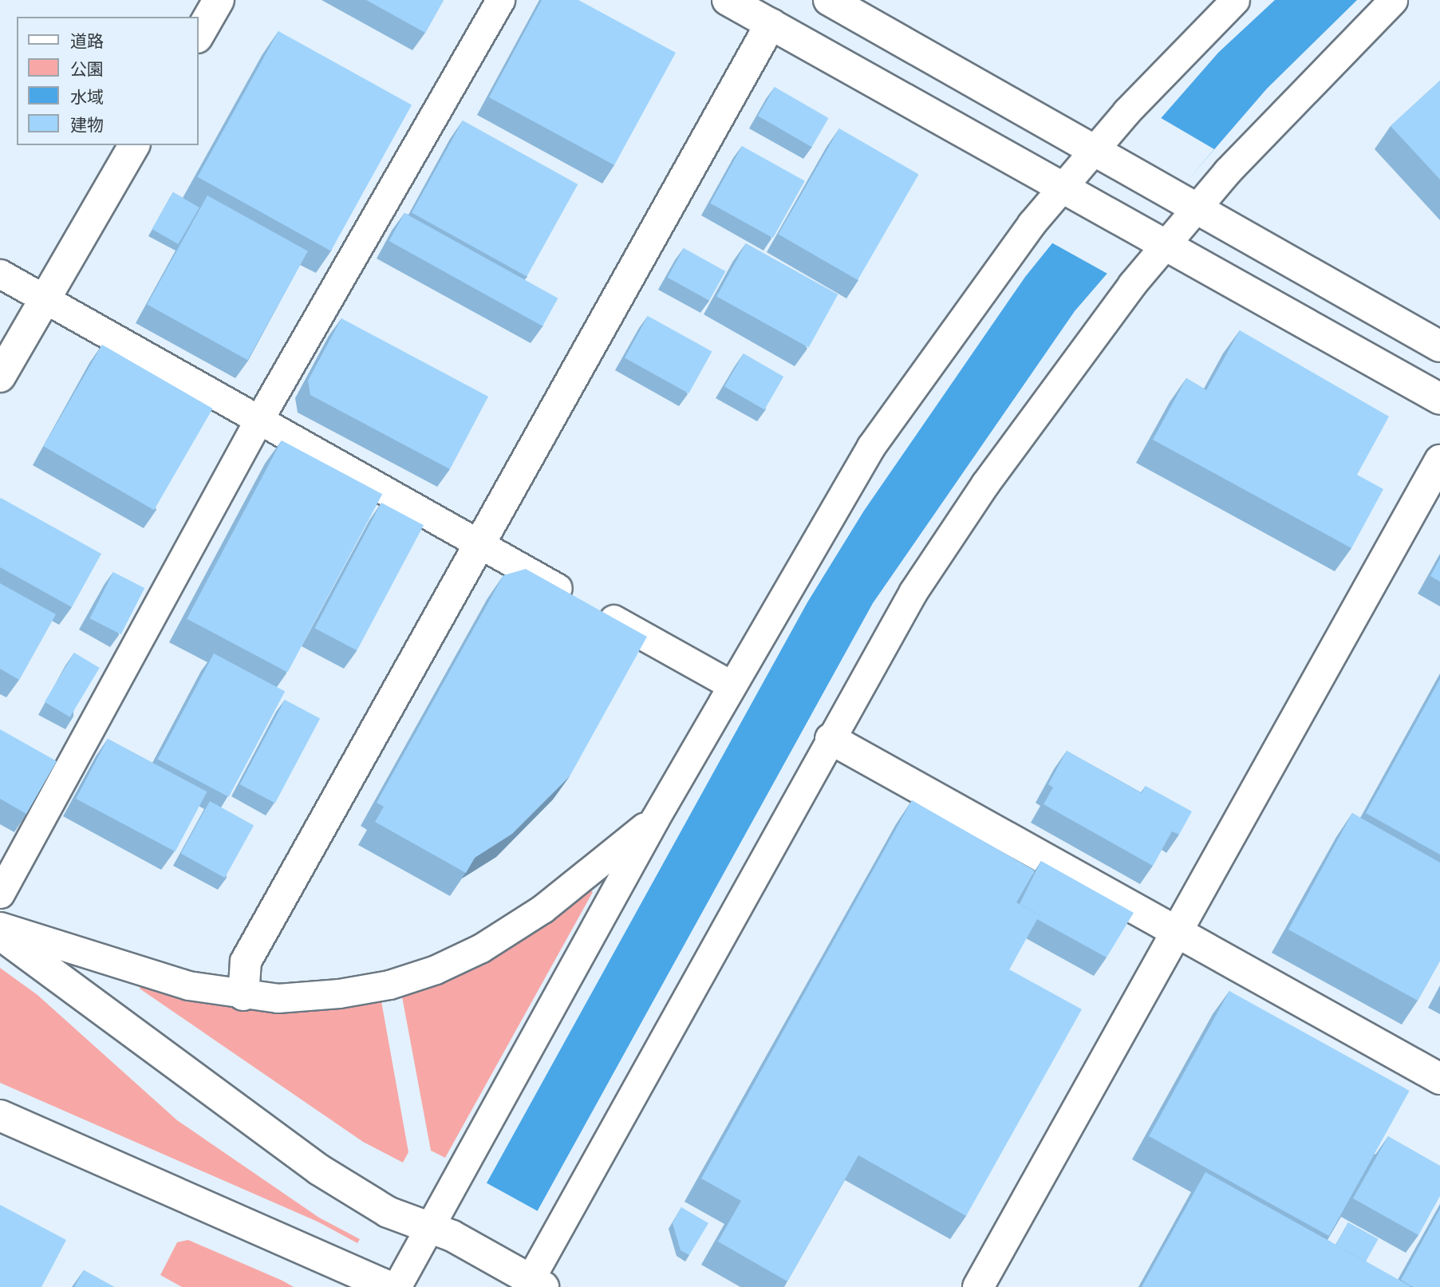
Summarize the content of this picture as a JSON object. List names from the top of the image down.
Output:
{
  "legend": [
    "道路",
    "公園",
    "水域",
    "建物"
  ]
}
